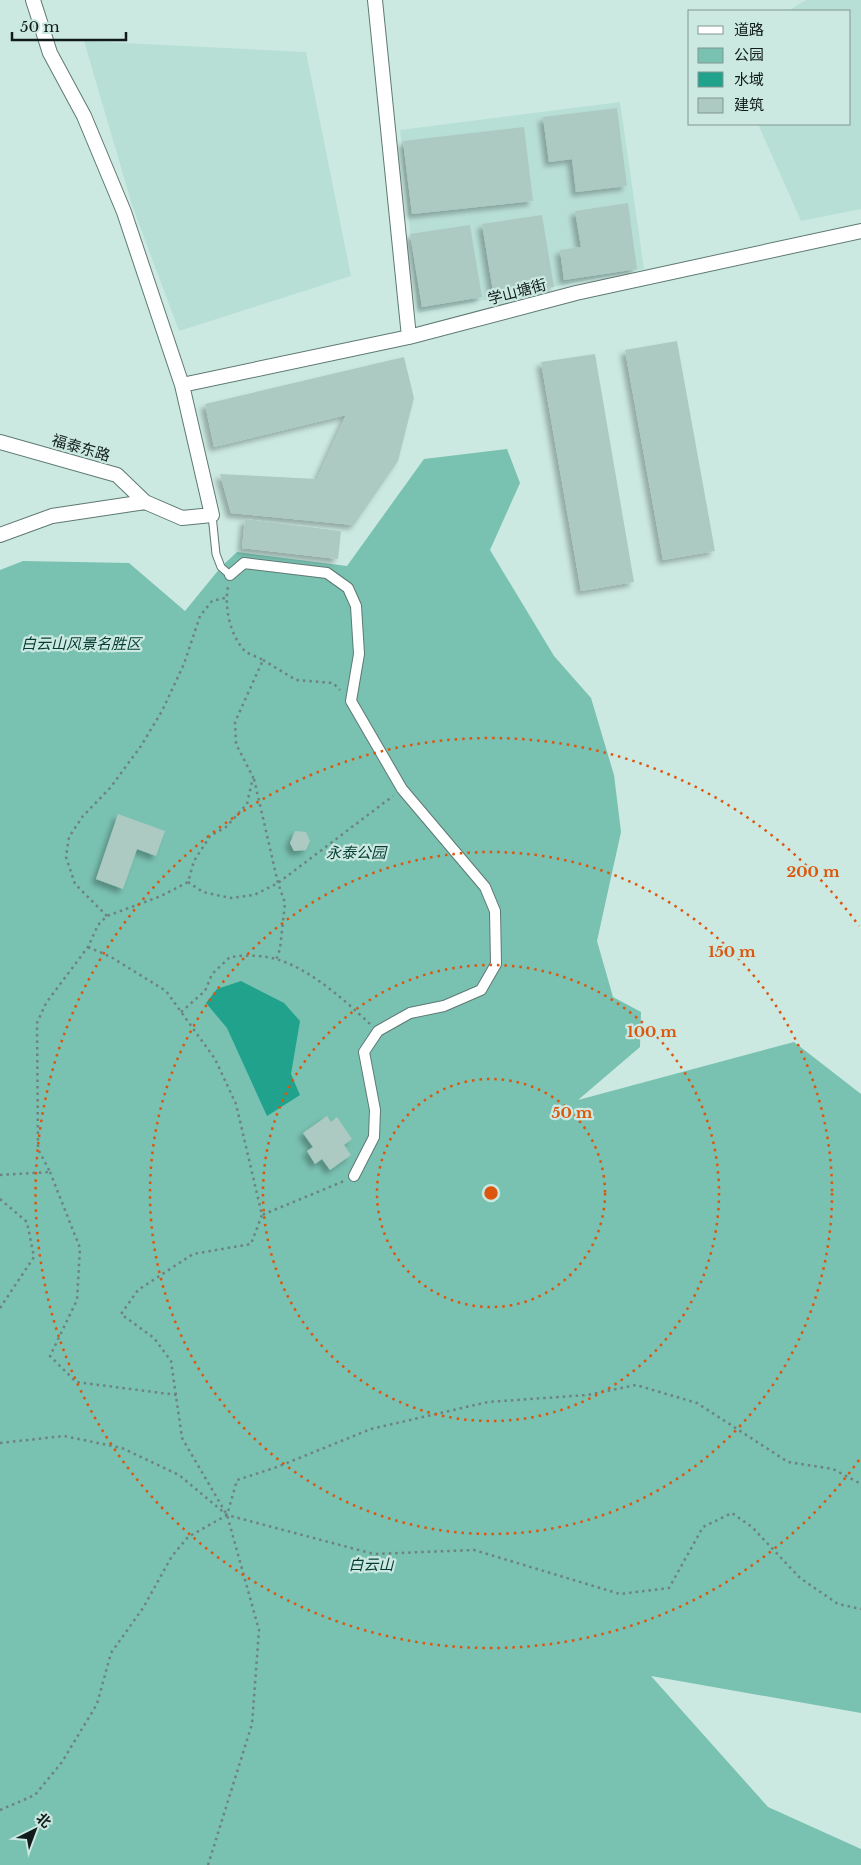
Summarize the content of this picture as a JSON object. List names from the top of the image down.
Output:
{
  "streets": {
    "street": ["学山塘街", "福泰东路"]
  },
  "parks": ["白云山风景名胜区", "永泰公园", "白云山"],
  "legend": [
    "道路",
    "公园",
    "水域",
    "建筑"
  ],
  "scale_bar": "50 m",
  "north": "top right",
  "rings": [
    "200 m",
    "150 m",
    "100 m",
    "50 m"
  ]
}
